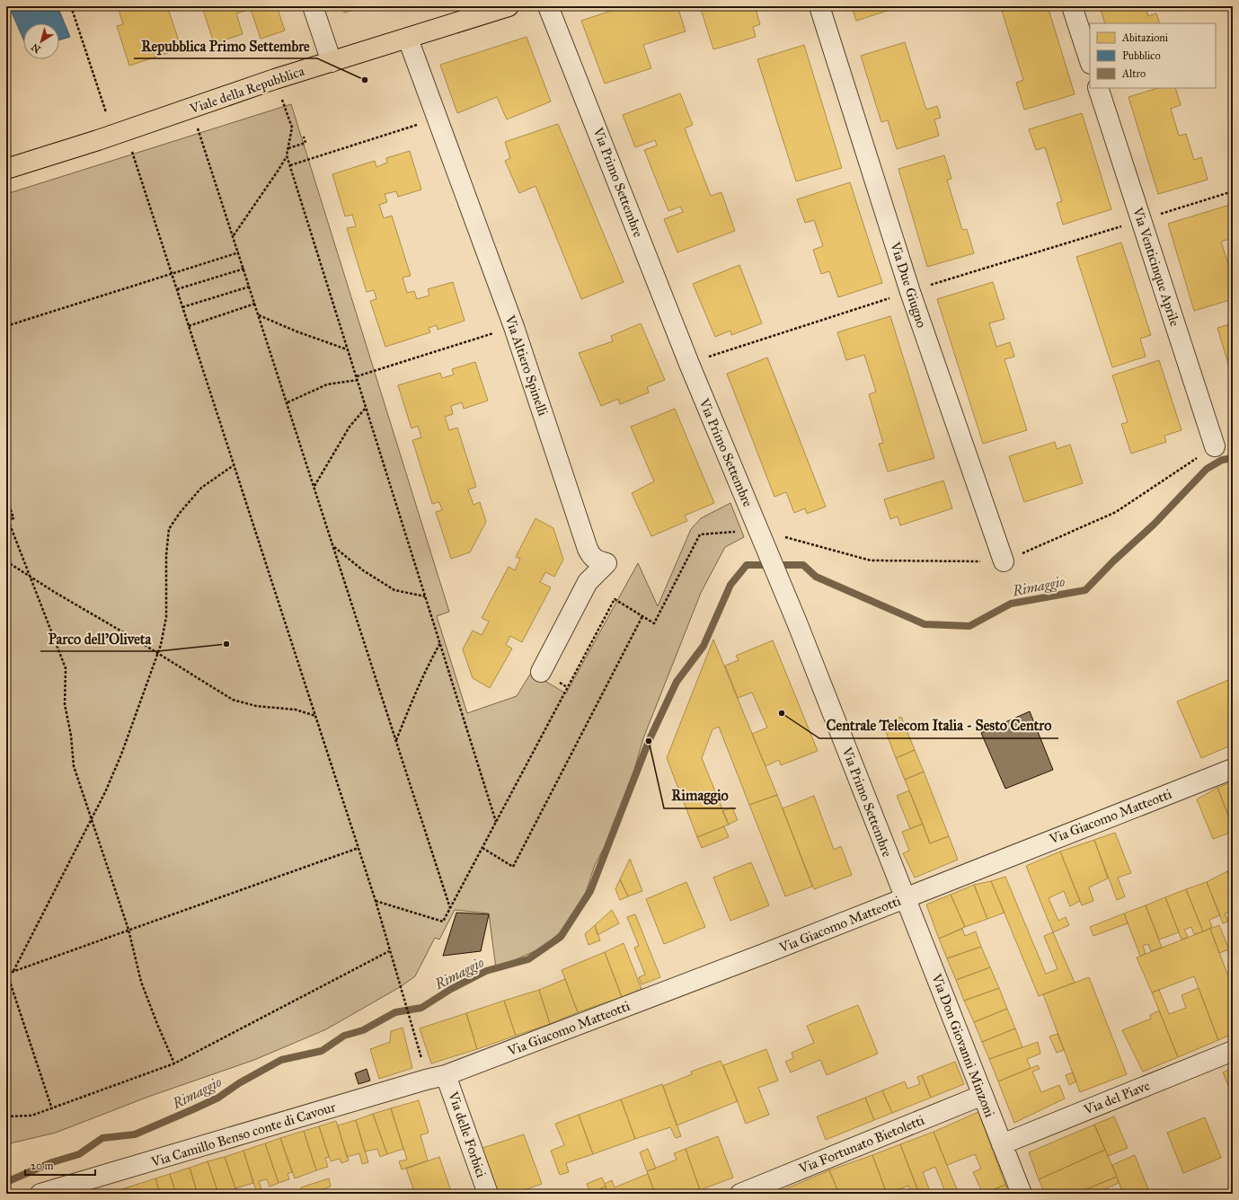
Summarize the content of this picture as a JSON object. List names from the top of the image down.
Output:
{
  "streets": {
    "main road": ["Viale della Repubblica"],
    "street": [
      "Via Primo Settembre",
      "Via Venticinque Aprile",
      "Via Due Giugno",
      "Via Altiero Spinelli",
      "Via Giacomo Matteotti",
      "Via Don Giovanni Minzoni",
      "Via del Piave",
      "Via Camillo Benso conte di Cavour",
      "Via delle Forbici",
      "Via Fortunato Bietoletti"
    ]
  },
  "crossings": [
    ["Viale della Repubblica", "Via Altiero Spinelli"],
    ["Via Primo Settembre", "Via Giacomo Matteotti"],
    ["Via Primo Settembre", "Via Don Giovanni Minzoni"],
    ["Via Giacomo Matteotti", "Via Don Giovanni Minzoni"],
    ["Via Giacomo Matteotti", "Via Camillo Benso conte di Cavour"],
    ["Via Giacomo Matteotti", "Via delle Forbici"],
    ["Via Don Giovanni Minzoni", "Via del Piave"],
    ["Via Don Giovanni Minzoni", "Via Fortunato Bietoletti"],
    ["Via Camillo Benso conte di Cavour", "Via delle Forbici"]
  ],
  "water": ["Rimaggio"],
  "places": [
    "Repubblica Primo Settembre",
    "Parco dell'Oliveta",
    "Centrale Telecom Italia - Sesto Centro",
    "Rimaggio"
  ],
  "legend": ["Abitazioni", "Pubblico", "Altro"],
  "scale_bar": "20 m",
  "north": "bottom left"
}
